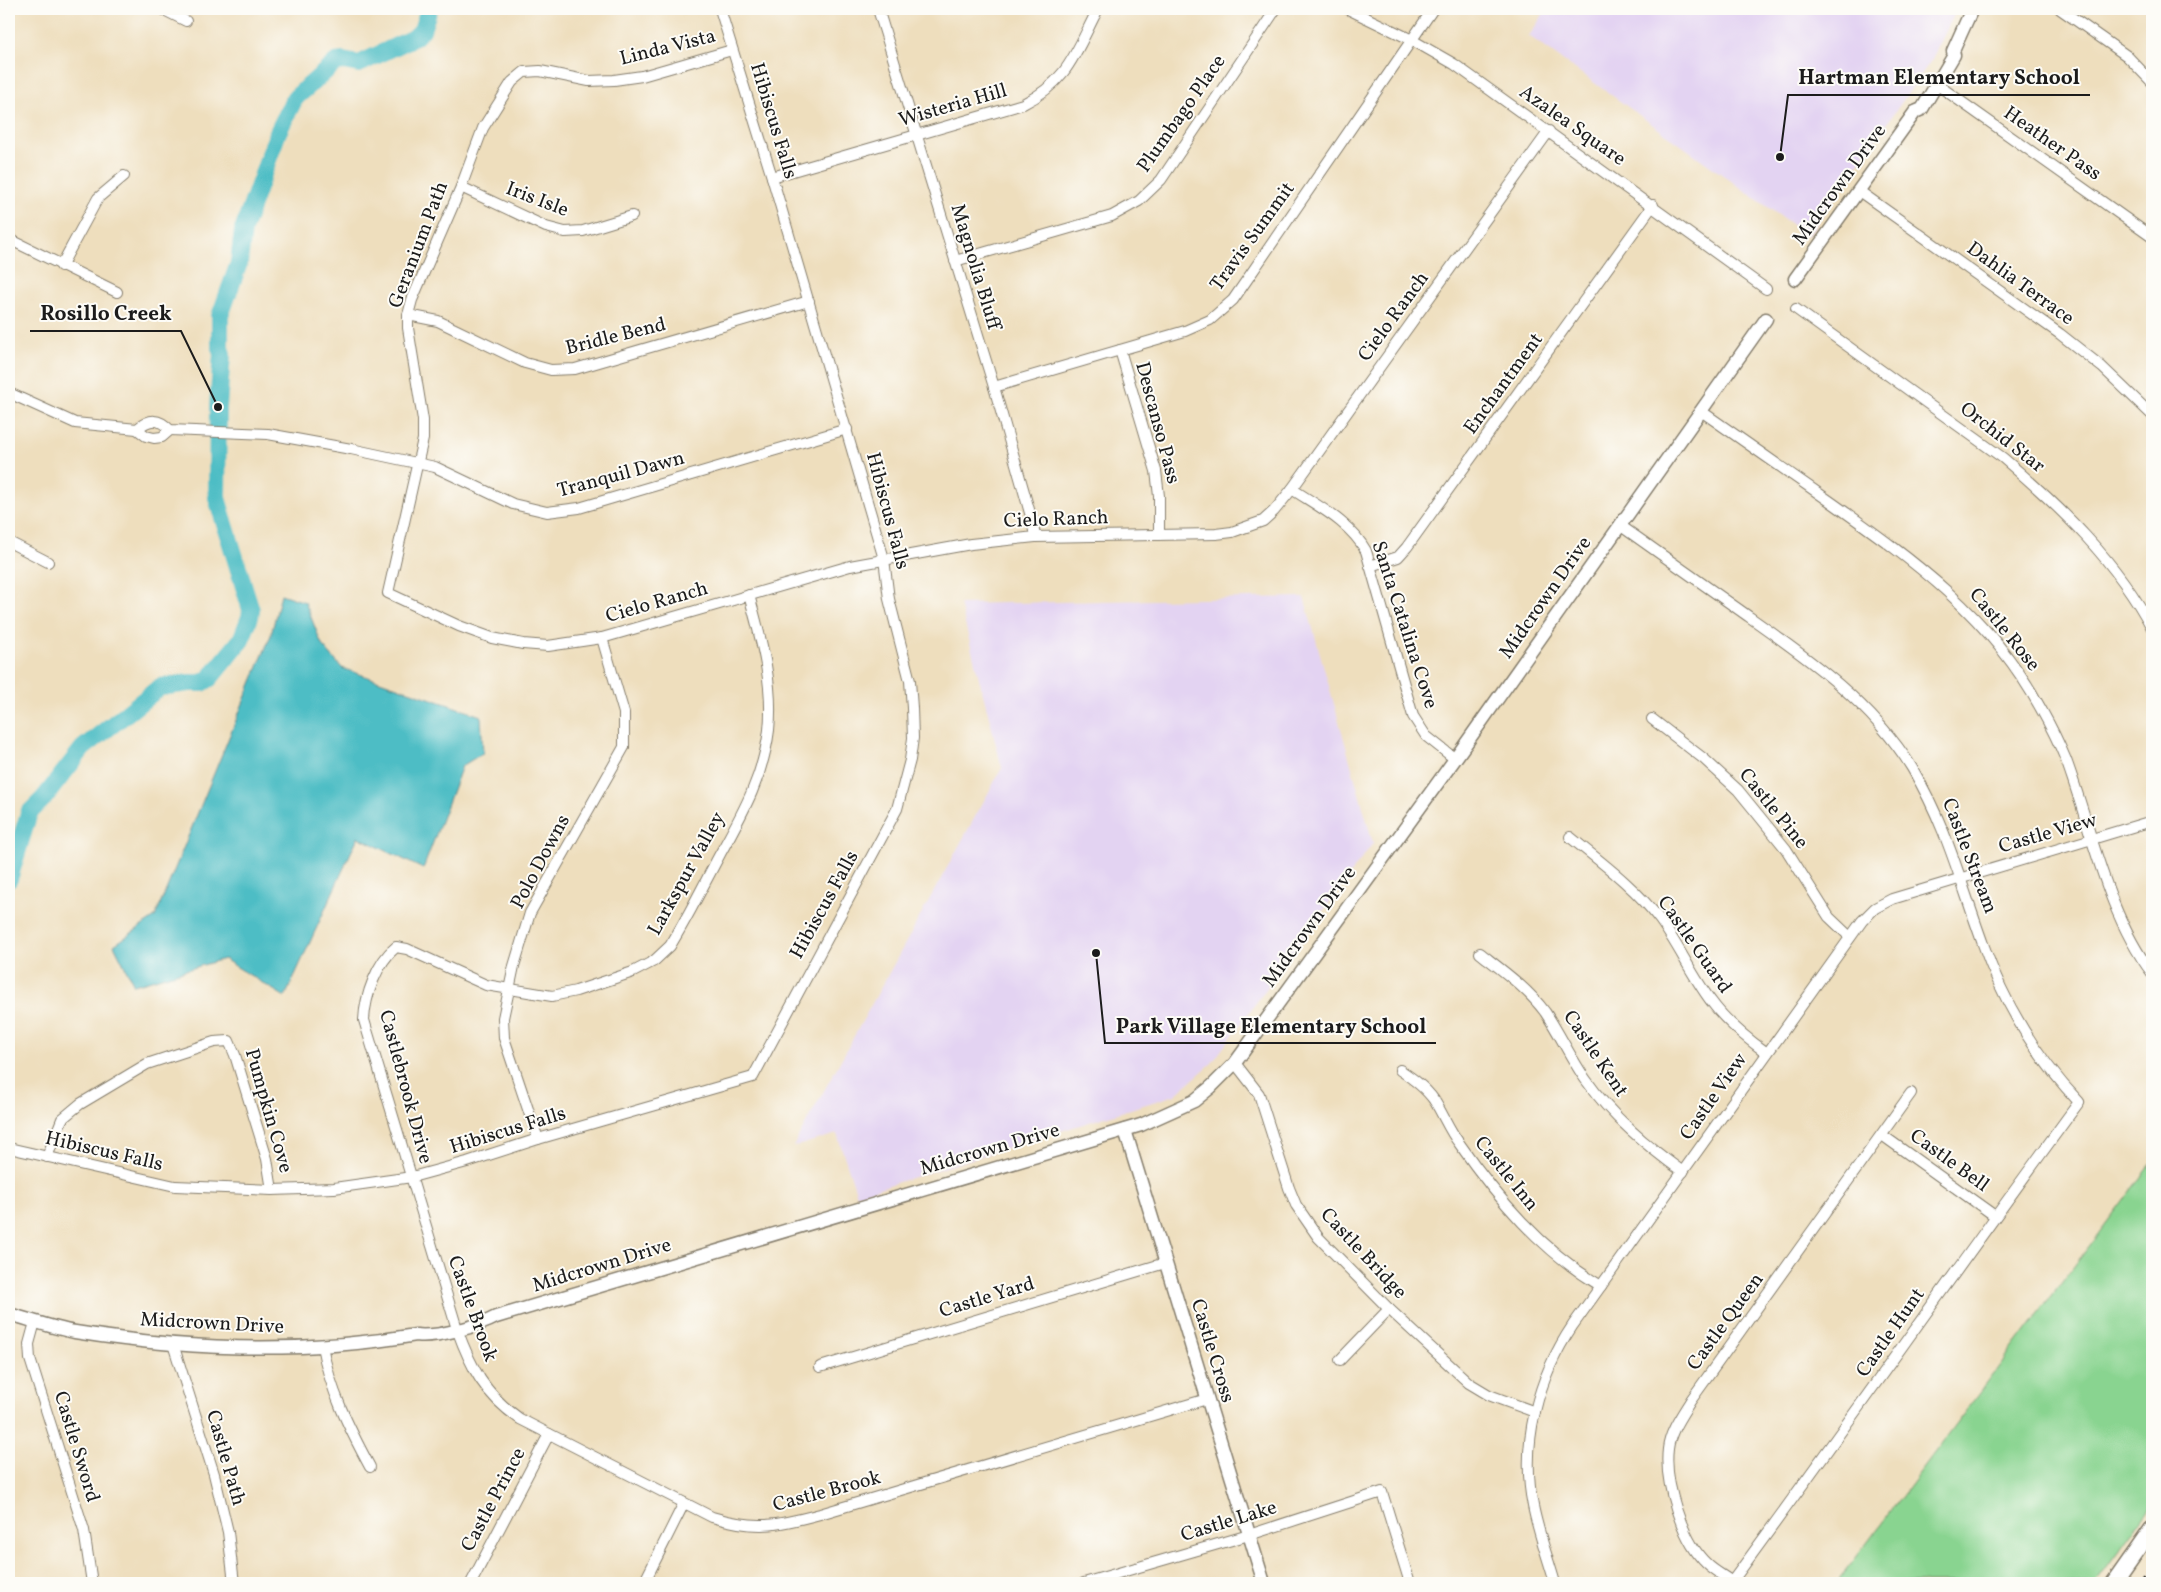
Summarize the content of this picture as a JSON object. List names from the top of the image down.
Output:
{
  "streets": {
    "street": [
      "Linda Vista",
      "Wisteria Hill",
      "Plumbago Place",
      "Hibiscus Falls",
      "Azalea Square",
      "Heather Pass",
      "Midcrown Drive",
      "Iris Isle",
      "Travis Summit",
      "Geranium Path",
      "Magnolia Bluff",
      "Dahlia Terrace",
      "Cielo Ranch",
      "Bridle Bend",
      "Enchantment",
      "Descanso Pass",
      "Orchid Star",
      "Tranquil Dawn",
      "Santa Catalina Cove",
      "Castle Rose",
      "Castle Pine",
      "Castle View",
      "Castle Stream",
      "Polo Downs",
      "Larkspur Valley",
      "Castle Guard",
      "Castle Kent",
      "Castlebrook Drive",
      "Pumpkin Cove",
      "Castle Bell",
      "Castle Inn",
      "Castle Bridge",
      "Castle Yard",
      "Castle Brook",
      "Castle Queen",
      "Castle Hunt",
      "Castle Cross",
      "Castle Sword",
      "Castle Path",
      "Castle Prince",
      "Castle Lake"
    ]
  },
  "crossings": [
    ["Linda Vista", "Hibiscus Falls"],
    ["Linda Vista", "Geranium Path"],
    ["Wisteria Hill", "Hibiscus Falls"],
    ["Wisteria Hill", "Magnolia Bluff"],
    ["Plumbago Place", "Magnolia Bluff"],
    ["Hibiscus Falls", "Cielo Ranch"],
    ["Hibiscus Falls", "Bridle Bend"],
    ["Hibiscus Falls", "Tranquil Dawn"],
    ["Hibiscus Falls", "Polo Downs"],
    ["Hibiscus Falls", "Castlebrook Drive"],
    ["Hibiscus Falls", "Pumpkin Cove"],
    ["Azalea Square", "Travis Summit"],
    ["Azalea Square", "Cielo Ranch"],
    ["Azalea Square", "Enchantment"],
    ["Heather Pass", "Midcrown Drive"],
    ["Midcrown Drive", "Dahlia Terrace"],
    ["Midcrown Drive", "Santa Catalina Cove"],
    ["Midcrown Drive", "Castle Rose"],
    ["Midcrown Drive", "Castle Stream"],
    ["Midcrown Drive", "Castle Bridge"],
    ["Midcrown Drive", "Castle Brook"],
    ["Midcrown Drive", "Castle Cross"],
    ["Midcrown Drive", "Castle Sword"],
    ["Midcrown Drive", "Castle Path"],
    ["Iris Isle", "Geranium Path"],
    ["Travis Summit", "Magnolia Bluff"],
    ["Travis Summit", "Descanso Pass"],
    ["Geranium Path", "Cielo Ranch"],
    ["Geranium Path", "Bridle Bend"],
    ["Geranium Path", "Tranquil Dawn"],
    ["Magnolia Bluff", "Cielo Ranch"],
    ["Cielo Ranch", "Descanso Pass"],
    ["Cielo Ranch", "Santa Catalina Cove"],
    ["Cielo Ranch", "Polo Downs"],
    ["Cielo Ranch", "Larkspur Valley"],
    ["Enchantment", "Santa Catalina Cove"],
    ["Castle Rose", "Castle View"],
    ["Castle Pine", "Castle View"],
    ["Castle View", "Castle Stream"],
    ["Castle View", "Castle Guard"],
    ["Castle View", "Castle Kent"],
    ["Castle View", "Castle Inn"],
    ["Castle View", "Castle Bridge"],
    ["Castle Stream", "Castle Hunt"],
    ["Polo Downs", "Larkspur Valley"],
    ["Larkspur Valley", "Castlebrook Drive"],
    ["Castlebrook Drive", "Castle Brook"],
    ["Castle Bell", "Castle Queen"],
    ["Castle Bell", "Castle Hunt"],
    ["Castle Yard", "Castle Cross"],
    ["Castle Brook", "Castle Cross"],
    ["Castle Brook", "Castle Prince"],
    ["Castle Queen", "Castle Hunt"],
    ["Castle Cross", "Castle Lake"]
  ],
  "places": ["Hartman Elementary School", "Rosillo Creek", "Park Village Elementary School"]
}
